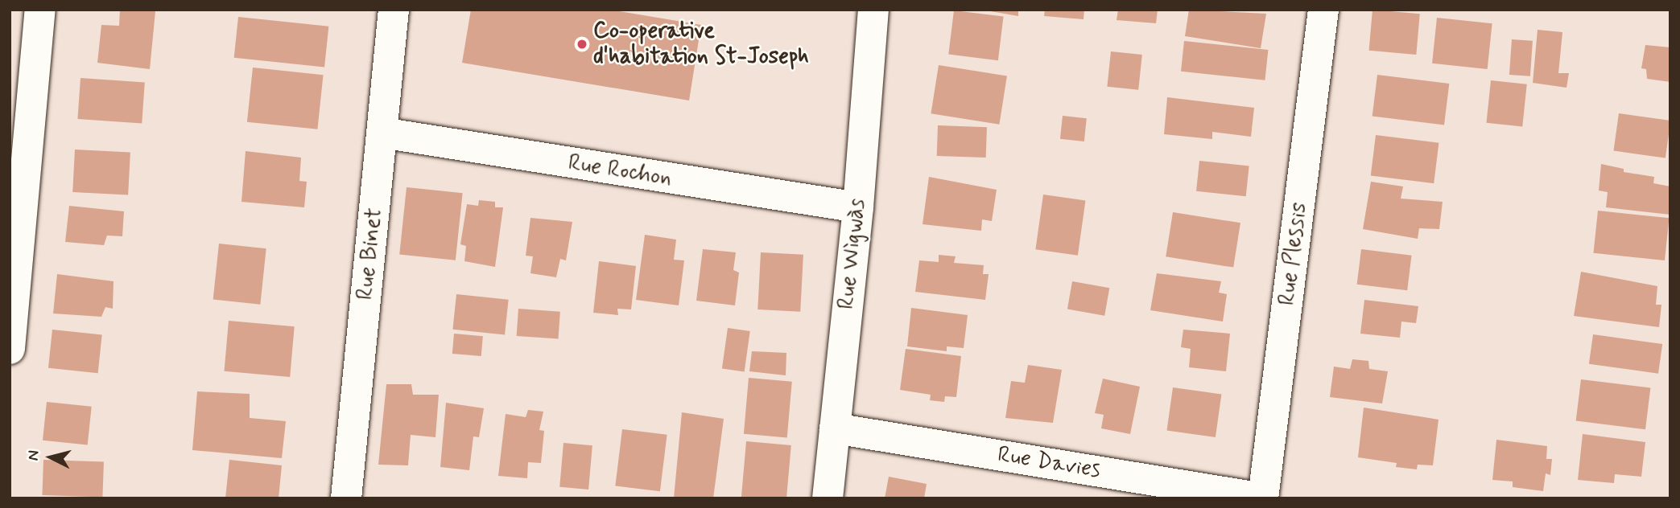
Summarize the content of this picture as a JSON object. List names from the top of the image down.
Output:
{
  "streets": {
    "street": [
      "Rue Rochon",
      "Rue Binet",
      "Rue Wìgwàs",
      "Rue Plessis",
      "Rue Davies"
    ]
  },
  "crossings": [
    ["Rue Rochon", "Rue Binet"],
    ["Rue Rochon", "Rue Wìgwàs"],
    ["Rue Wìgwàs", "Rue Davies"],
    ["Rue Plessis", "Rue Davies"]
  ],
  "places": ["Co-operative d'habitation St-Joseph"],
  "north": "left"
}
